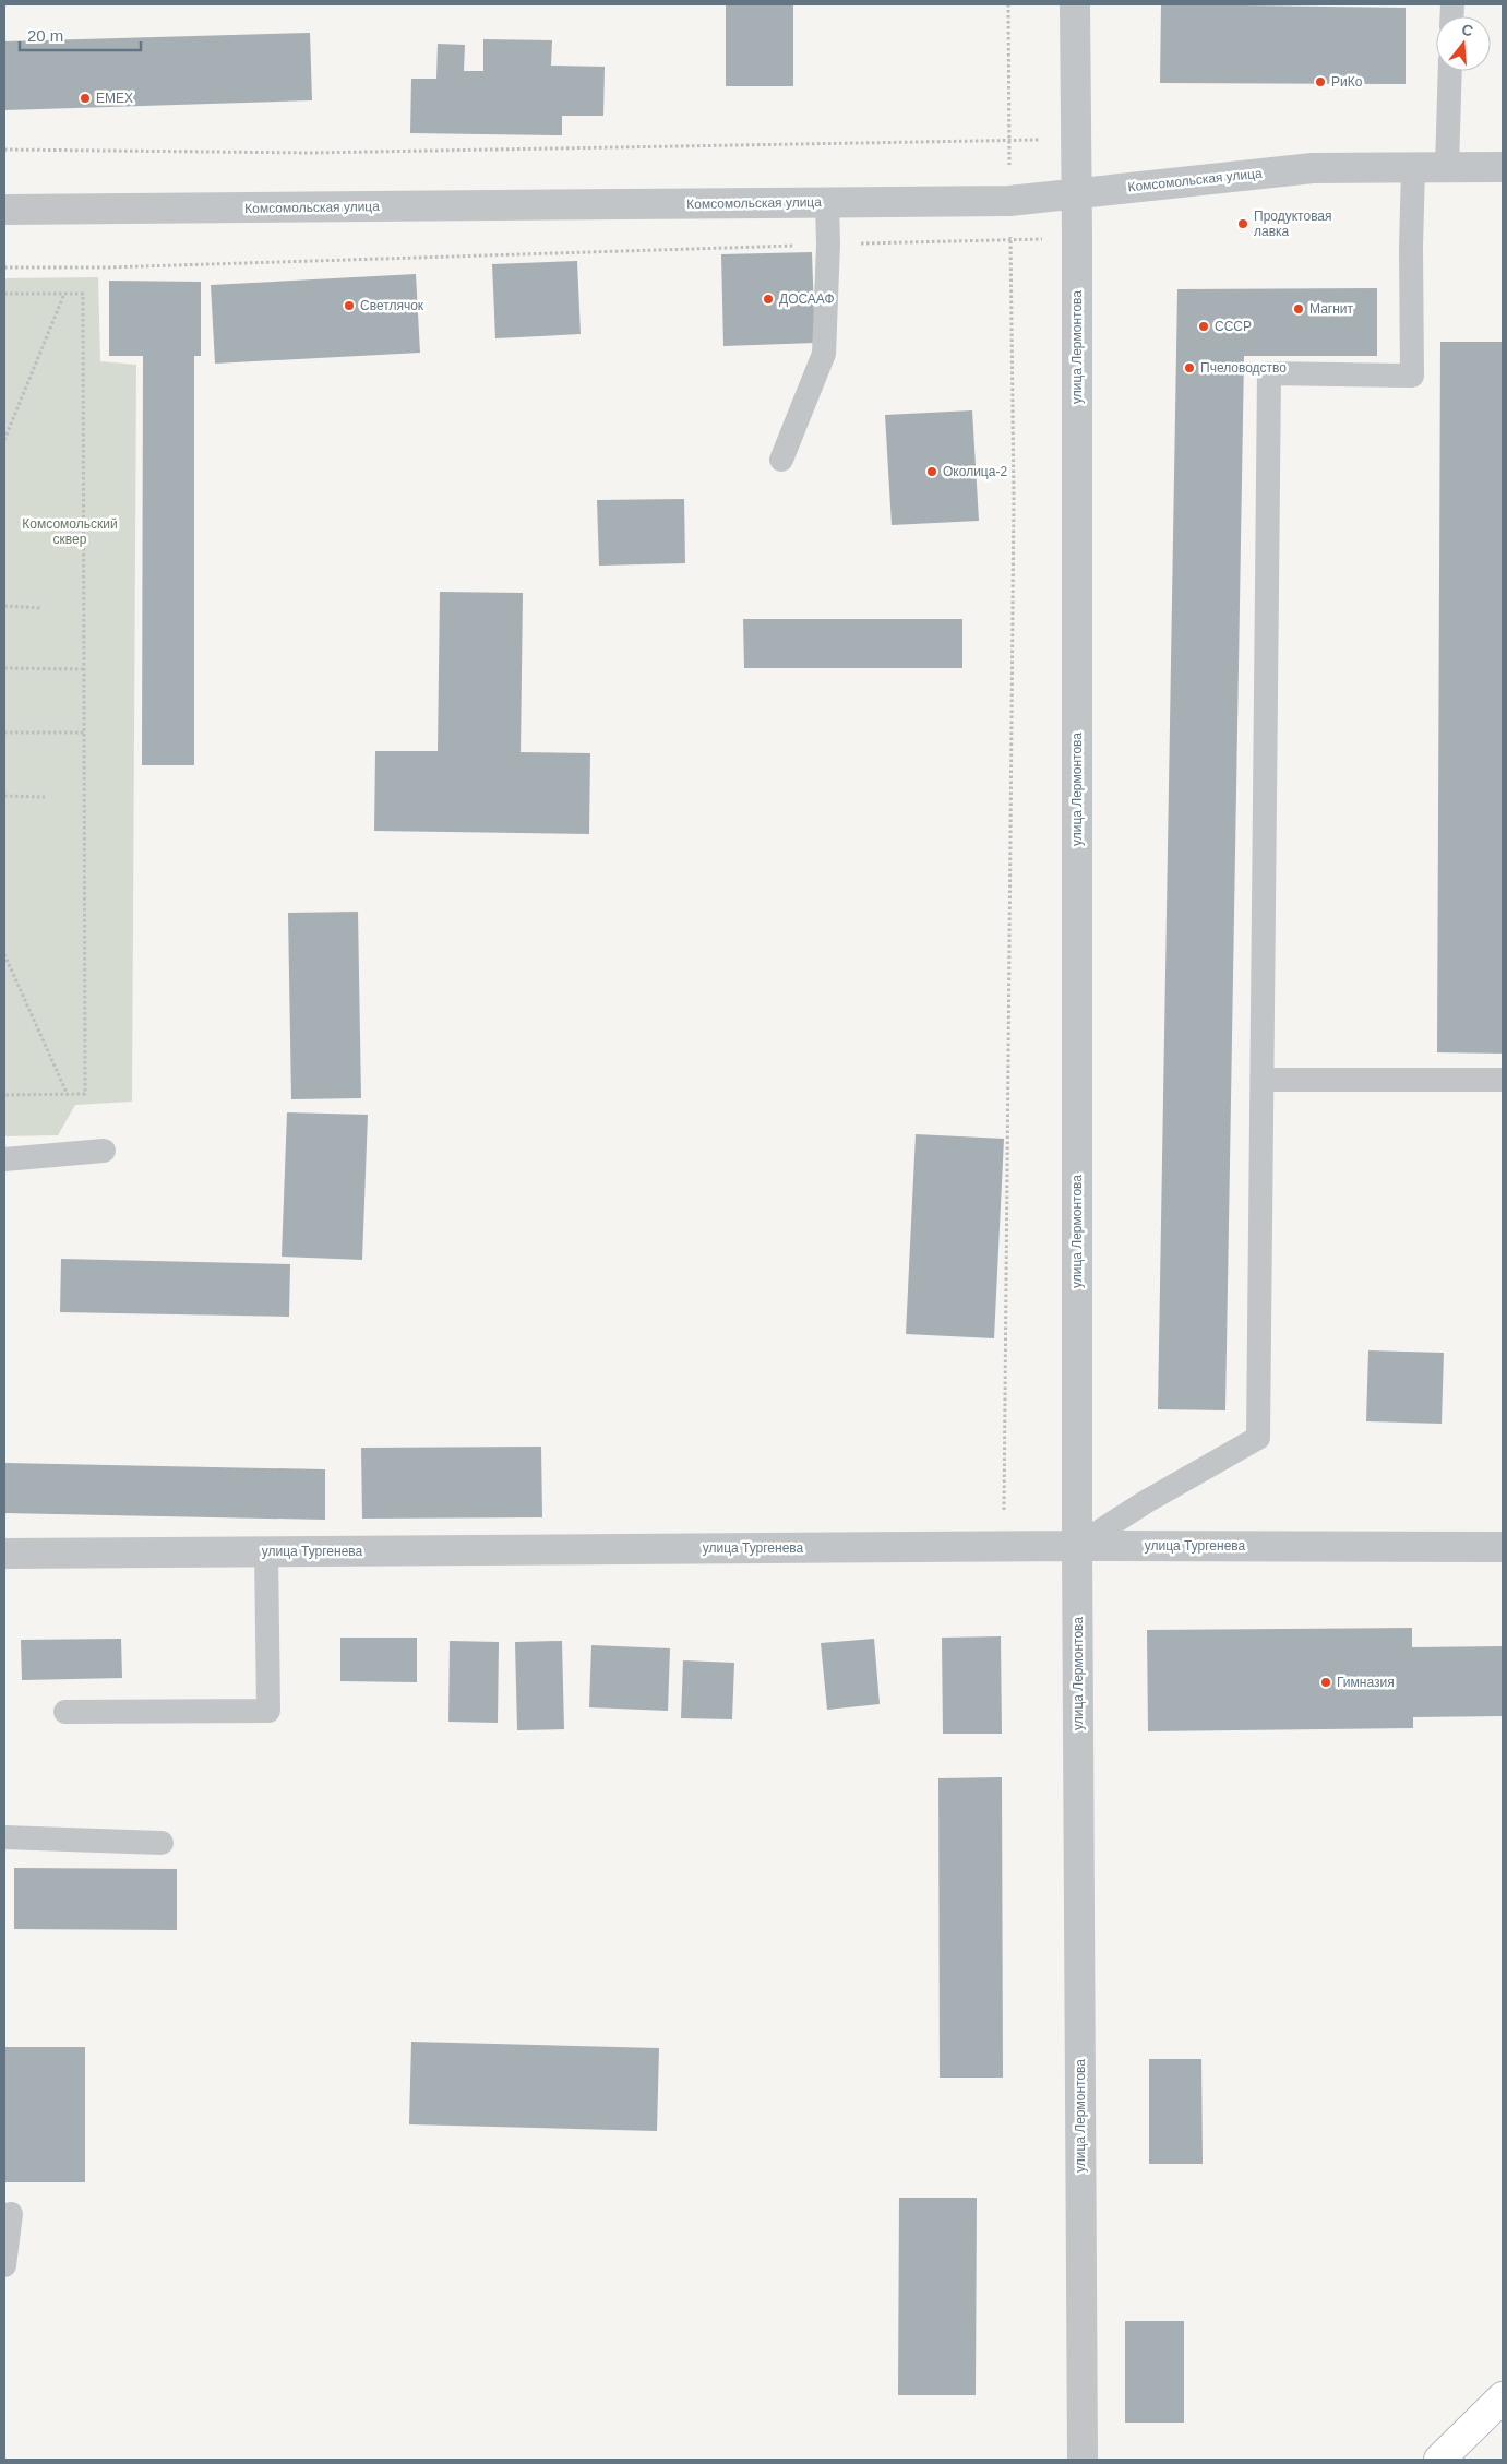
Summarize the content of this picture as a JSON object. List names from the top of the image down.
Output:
{
  "streets": {
    "street": ["Комсомольская улица", "улица Лермонтова", "улица Тургенева"]
  },
  "crossings": [
    ["Комсомольская улица", "улица Лермонтова"],
    ["улица Лермонтова", "улица Тургенева"]
  ],
  "parks": ["Комсомольский сквер"],
  "places": [
    "РиКо",
    "EMEX",
    "Продуктовая лавка",
    "ДОСААФ",
    "Светлячок",
    "Магнит",
    "СССР",
    "Пчеловодство",
    "Околица-2",
    "Гимназия"
  ],
  "scale_bar": "20 m",
  "north": "top"
}
